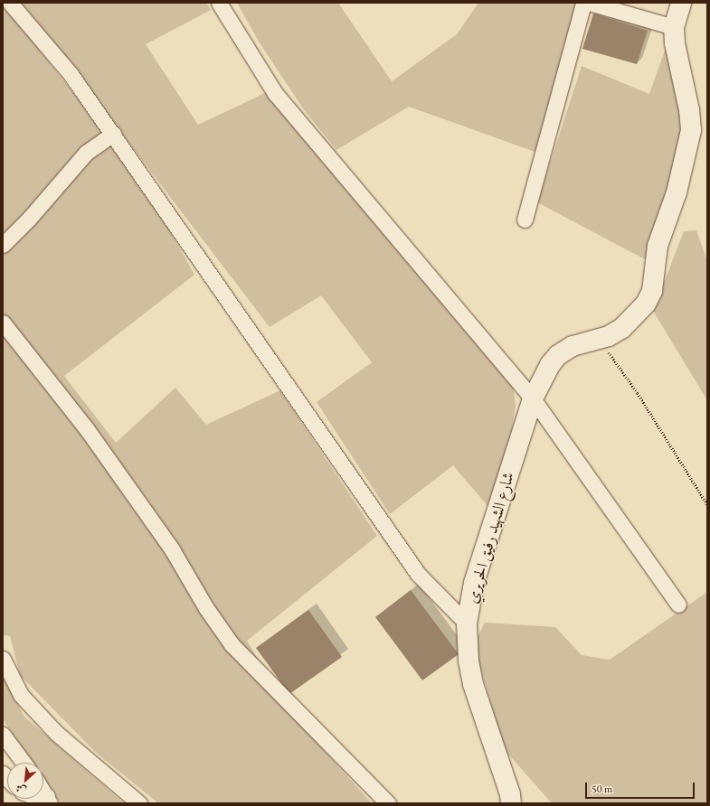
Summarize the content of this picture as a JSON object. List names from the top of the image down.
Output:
{
  "streets": {
    "street": ["شارع الشهيد رفيق الحريري"]
  },
  "scale_bar": "50 m",
  "north": "bottom left"
}
